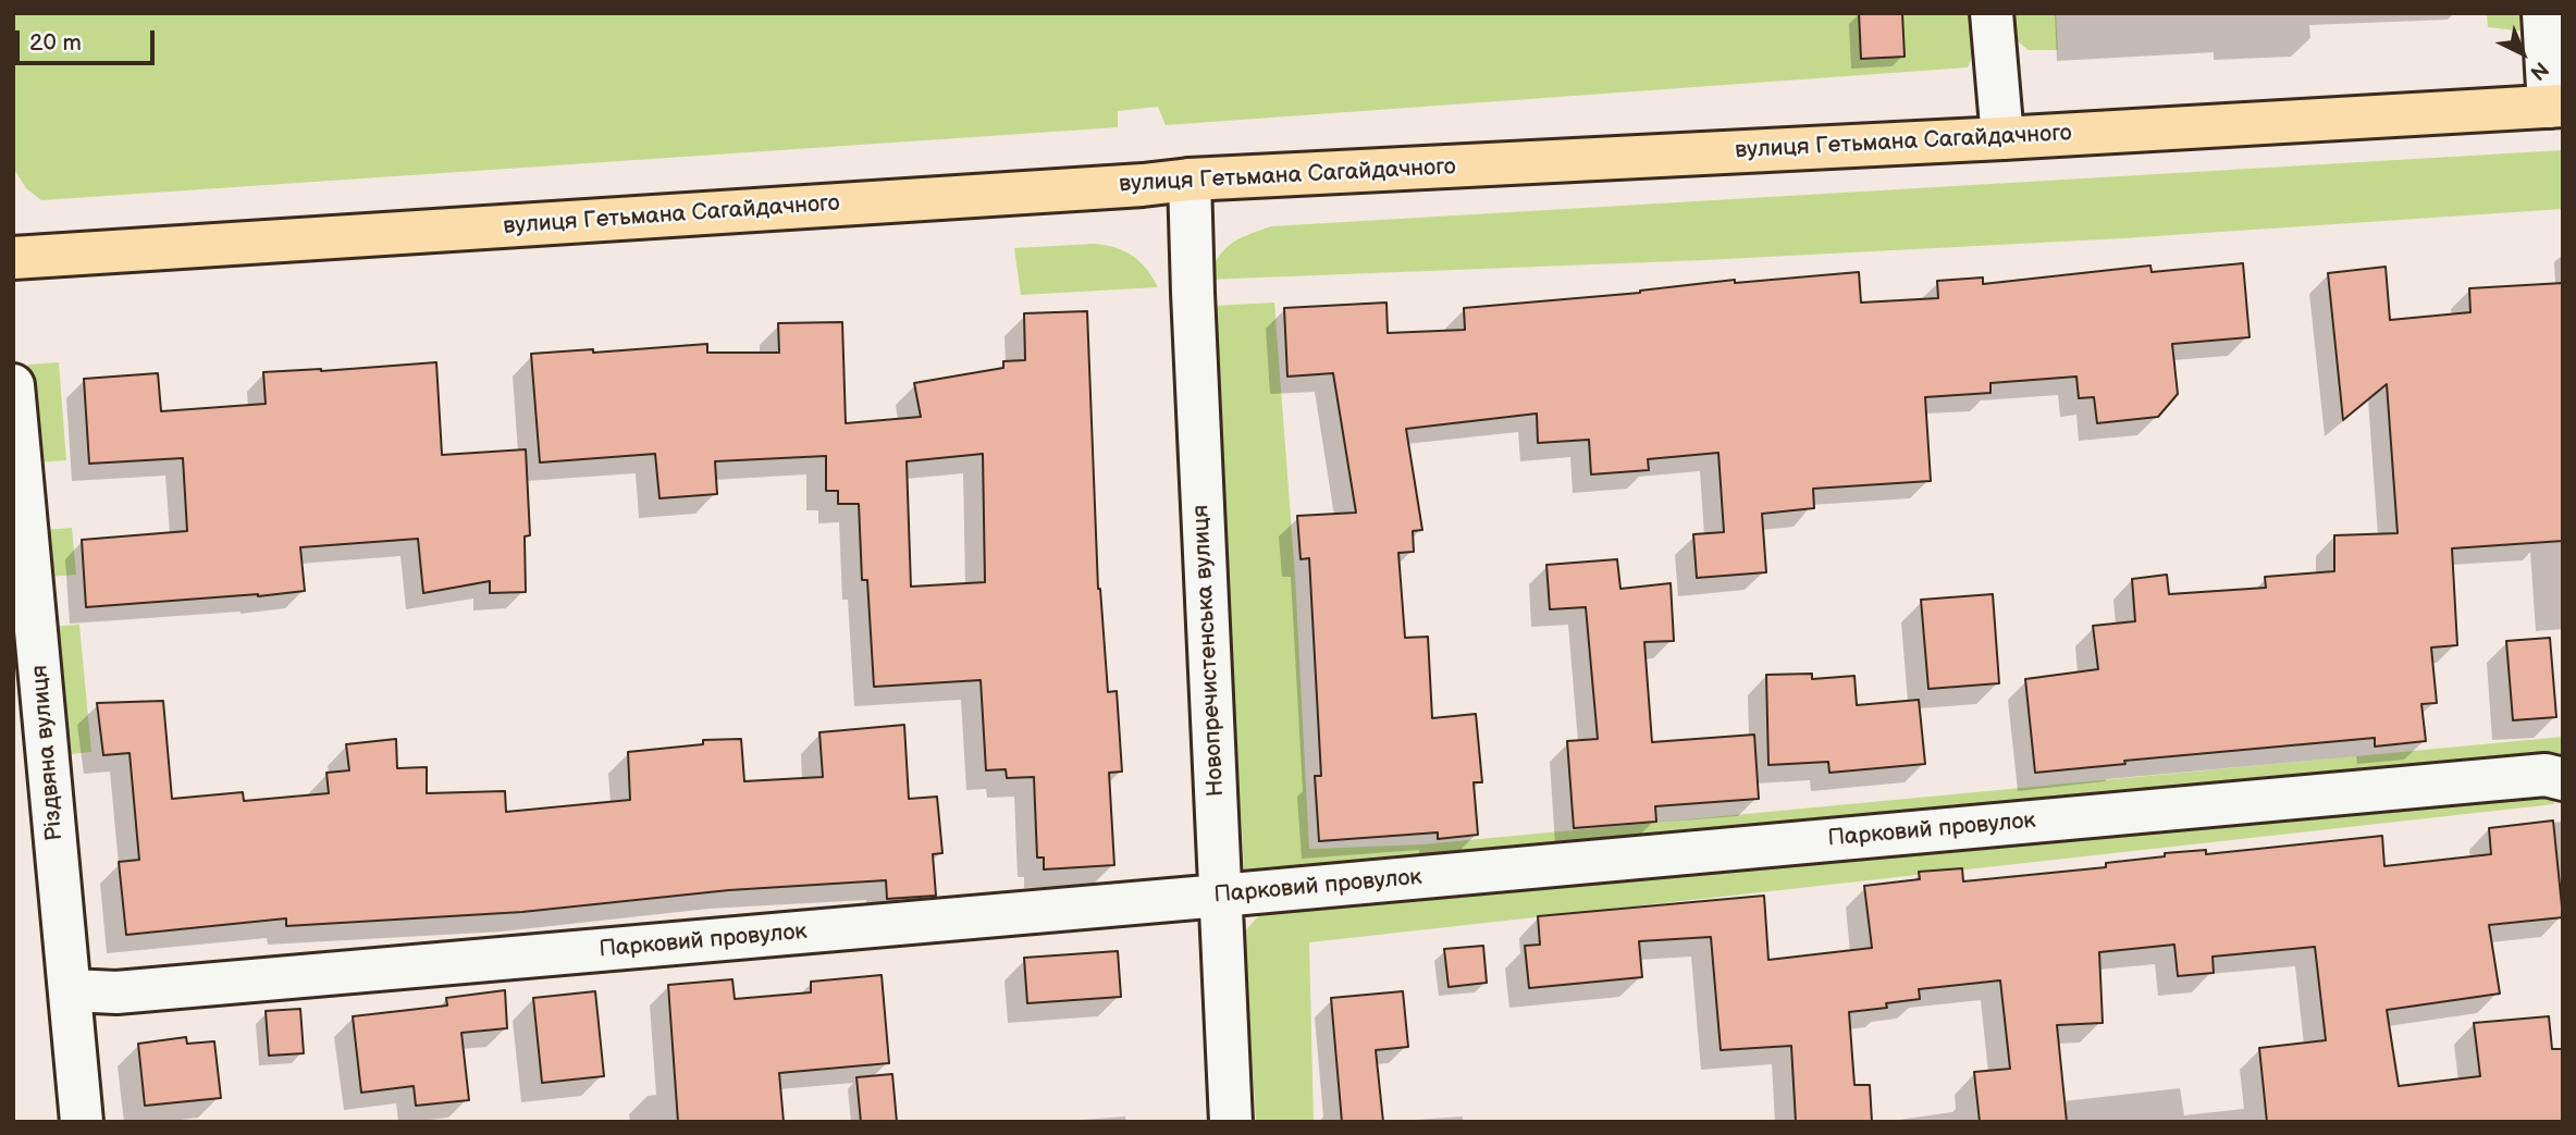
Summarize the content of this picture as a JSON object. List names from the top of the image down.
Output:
{
  "streets": {
    "main road": ["вулиця Гетьмана Сагайдачного"],
    "street": ["Новопречистенська вулиця", "Різдвяна вулиця", "Парковий провулок"]
  },
  "crossings": [
    ["вулиця Гетьмана Сагайдачного", "Новопречистенська вулиця"],
    ["Новопречистенська вулиця", "Парковий провулок"],
    ["Різдвяна вулиця", "Парковий провулок"]
  ],
  "scale_bar": "20 m",
  "north": "bottom right"
}
